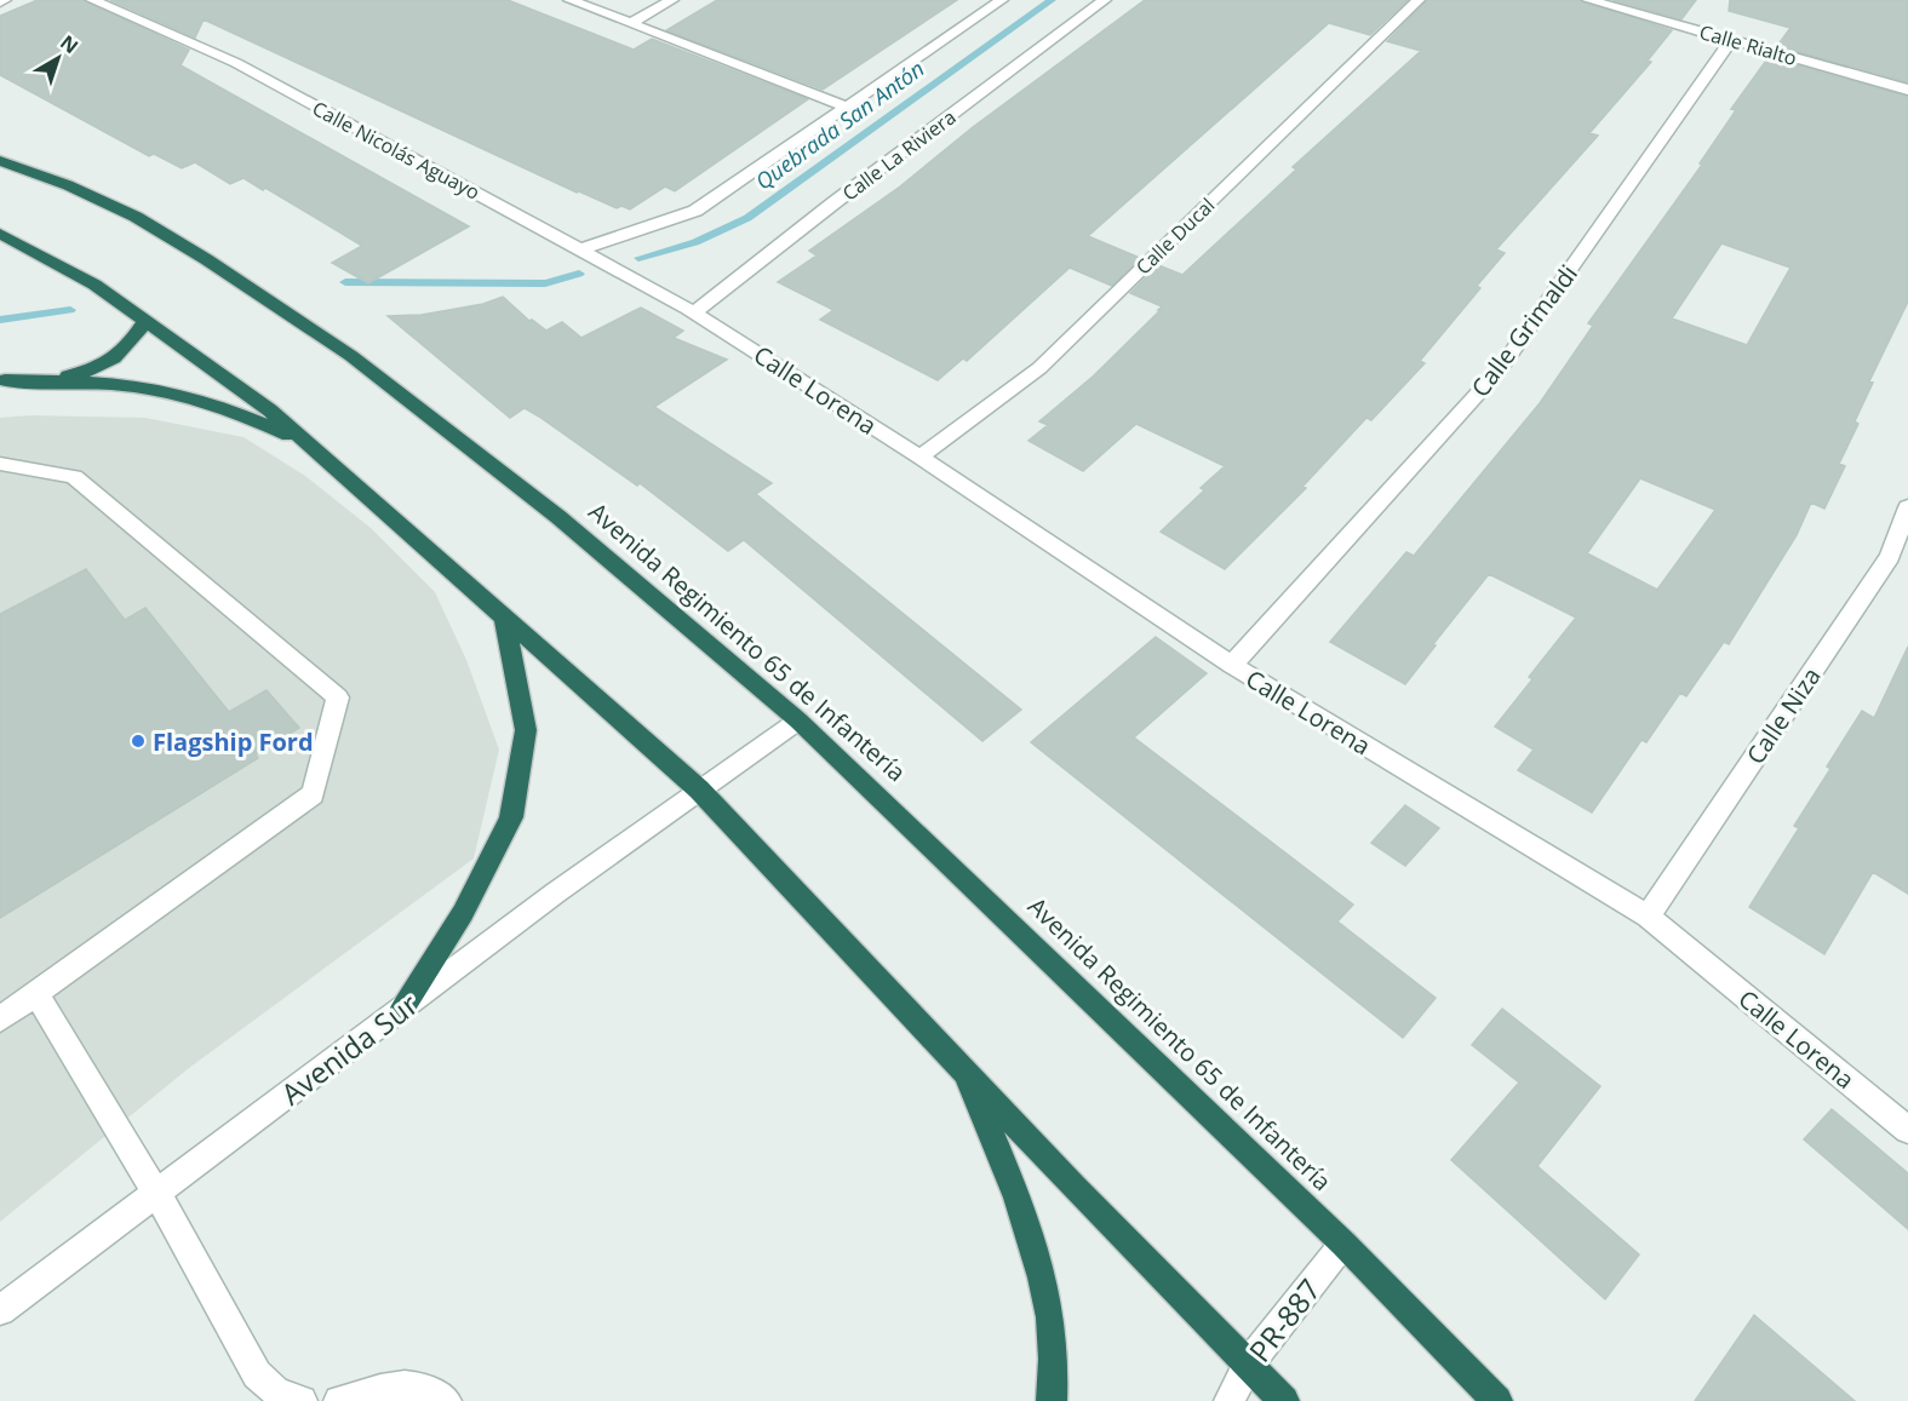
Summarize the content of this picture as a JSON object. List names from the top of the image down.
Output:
{
  "streets": {
    "highway": ["Avenida Regimiento 65 de Infantería"],
    "street": [
      "Calle Rialto",
      "Calle Nicolás Aguayo",
      "Calle La Riviera",
      "Calle Ducal",
      "Calle Grimaldi",
      "Calle Lorena",
      "Calle Niza",
      "Avenida Sur",
      "PR-887"
    ]
  },
  "crossings": [
    ["Calle Rialto", "Calle Grimaldi"],
    ["Calle Nicolás Aguayo", "Calle La Riviera"],
    ["Calle Nicolás Aguayo", "Calle Lorena"],
    ["Calle La Riviera", "Calle Lorena"],
    ["Calle Ducal", "Calle Lorena"],
    ["Calle Grimaldi", "Calle Lorena"],
    ["Calle Lorena", "Calle Niza"],
    ["Avenida Regimiento 65 de Infantería", "Avenida Sur"],
    ["Avenida Regimiento 65 de Infantería", "PR-887"]
  ],
  "water": ["Quebrada San Antón"],
  "places": ["Flagship Ford"],
  "north": "top right"
}
